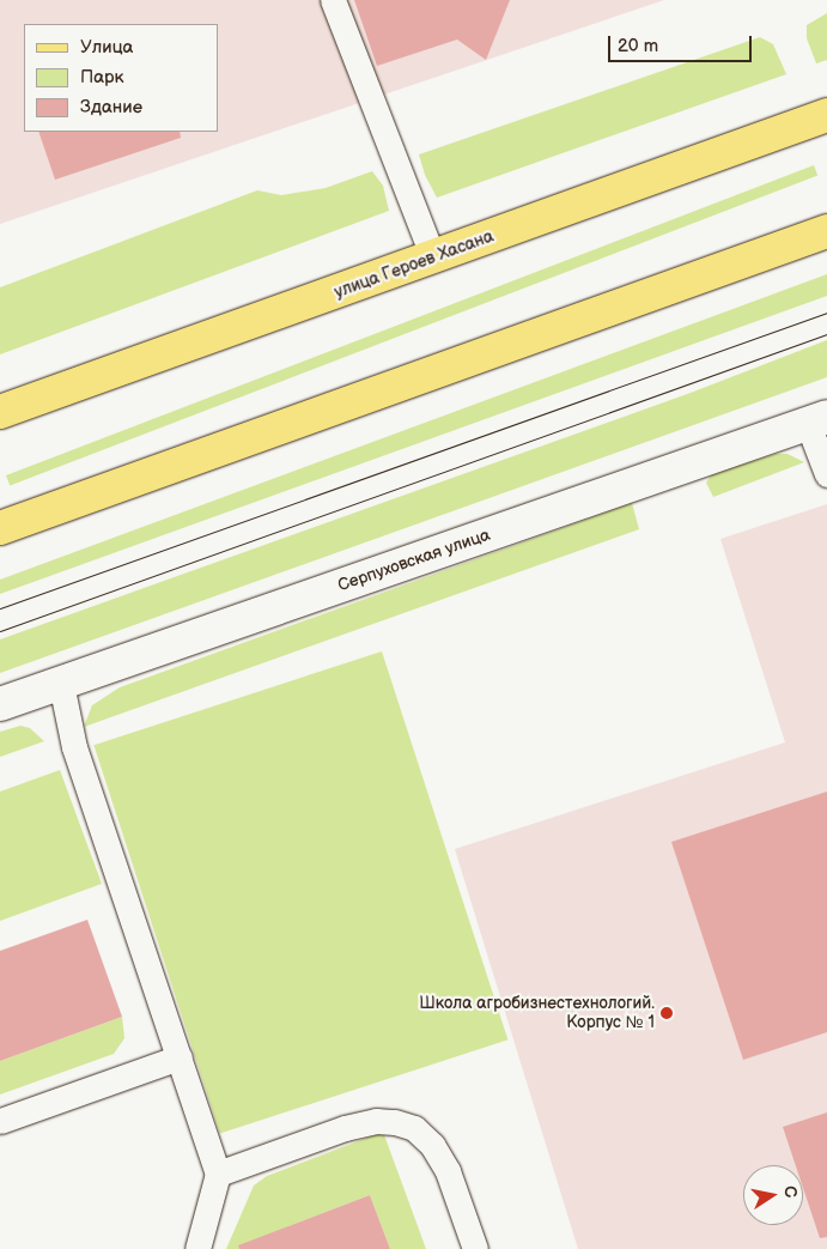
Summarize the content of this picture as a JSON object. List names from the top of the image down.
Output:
{
  "streets": {
    "main road": ["улица Героев Хасана"],
    "street": ["Серпуховская улица"]
  },
  "places": ["Школа агробизнестехнологий. Корпус № 1"],
  "legend": ["Улица", "Парк", "Здание"],
  "scale_bar": "20 m",
  "north": "right"
}
